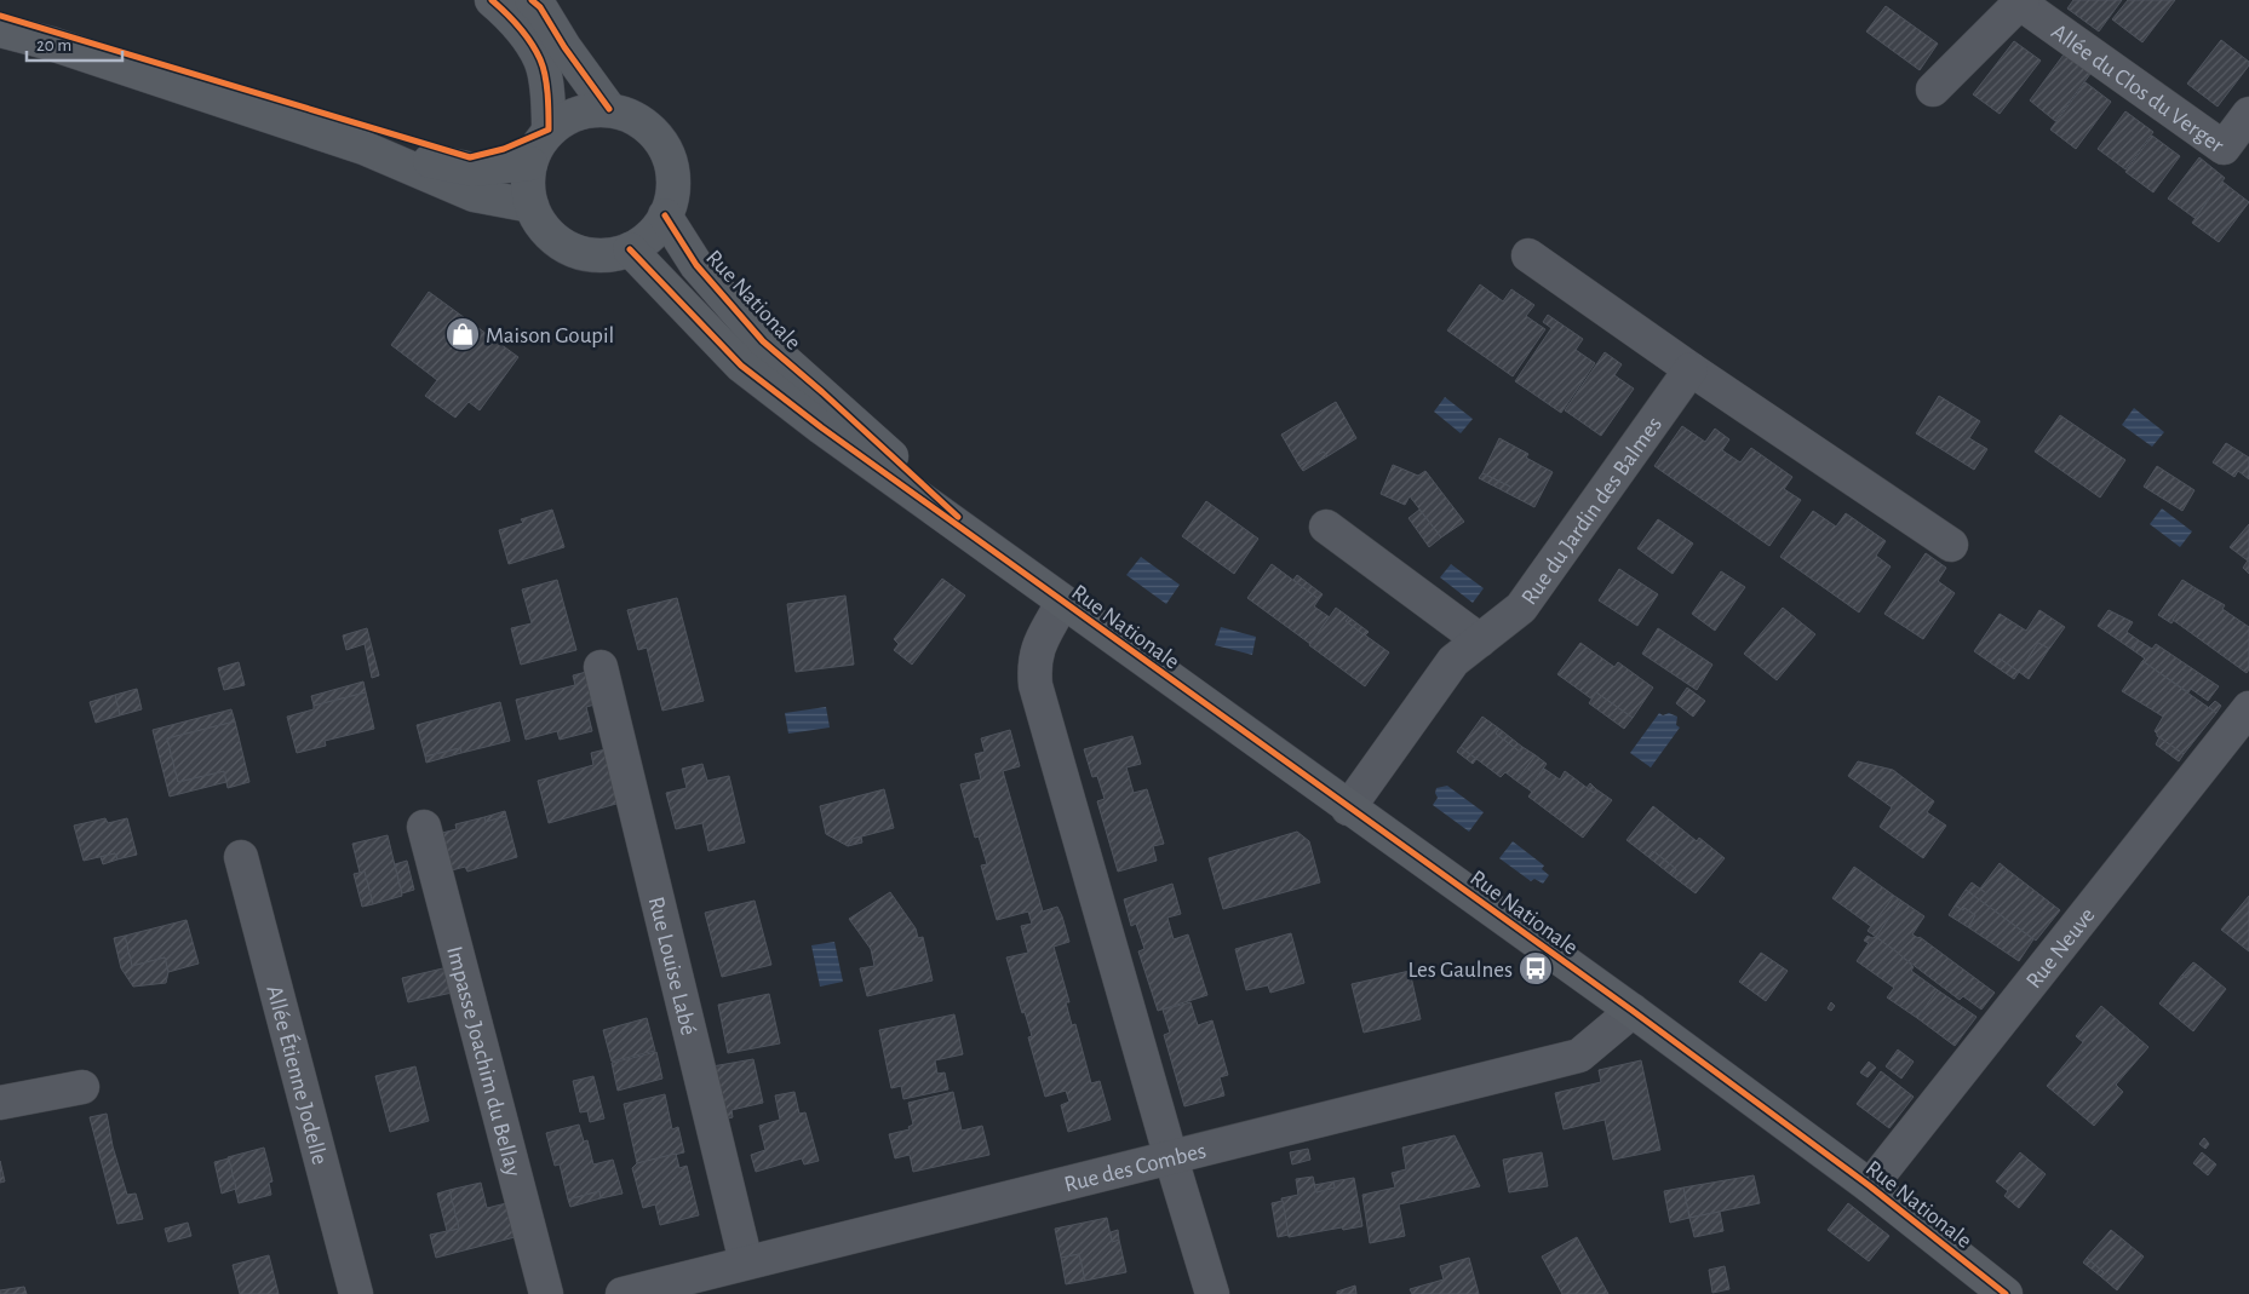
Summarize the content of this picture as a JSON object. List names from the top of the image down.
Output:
{
  "streets": {
    "main road": ["Rue Nationale"],
    "street": [
      "Allée du Clos du Verger",
      "Rue du Jardin des Balmes",
      "Rue Neuve",
      "Rue Louise Labé",
      "Impasse Joachim du Bellay",
      "Allée Étienne Jodelle",
      "Rue des Combes"
    ]
  },
  "crossings": [
    ["Rue Nationale", "Rue du Jardin des Balmes"],
    ["Rue Nationale", "Rue Neuve"],
    ["Rue Nationale", "Rue des Combes"],
    ["Rue Louise Labé", "Rue des Combes"]
  ],
  "places": {
    "shop": ["Maison Goupil"],
    "bus stop": ["Les Gaulnes"]
  },
  "scale_bar": "20 m"
}
